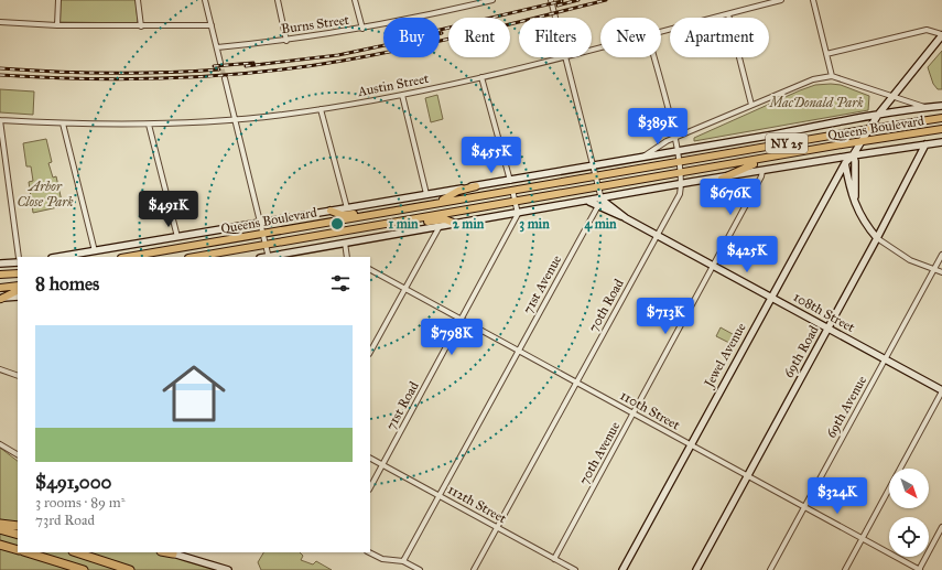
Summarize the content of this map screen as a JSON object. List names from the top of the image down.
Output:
{
  "streets": {
    "main road": ["Queens Boulevard", "NY 25"],
    "street": [
      "Burns Street",
      "Austin Street",
      "71st Avenue",
      "70th Road",
      "108th Street",
      "69th Road",
      "Jewel Avenue",
      "71st Road",
      "69th Avenue",
      "110th Street",
      "70th Avenue",
      "112th Street"
    ]
  },
  "crossings": [
    ["Queens Boulevard", "71st Avenue"],
    ["Queens Boulevard", "70th Road"],
    ["Queens Boulevard", "108th Street"],
    ["Queens Boulevard", "69th Road"],
    ["Queens Boulevard", "Jewel Avenue"],
    ["Queens Boulevard", "71st Road"],
    ["Queens Boulevard", "70th Avenue"],
    ["71st Avenue", "108th Street"],
    ["71st Avenue", "110th Street"],
    ["71st Avenue", "112th Street"],
    ["70th Road", "108th Street"],
    ["70th Road", "110th Street"],
    ["70th Road", "112th Street"],
    ["108th Street", "69th Road"],
    ["108th Street", "Jewel Avenue"],
    ["108th Street", "69th Avenue"],
    ["108th Street", "70th Avenue"],
    ["69th Road", "110th Street"],
    ["Jewel Avenue", "110th Street"],
    ["71st Road", "110th Street"],
    ["71st Road", "112th Street"],
    ["69th Avenue", "110th Street"],
    ["110th Street", "70th Avenue"],
    ["70th Avenue", "112th Street"]
  ],
  "parks": ["MacDonald Park", "Arbor Close Park"],
  "north": "bottom right",
  "page": {
    "chip": [
      "Buy",
      "Rent",
      "Filters",
      "New",
      "Apartment"
    ],
    "price": [
      "$389K",
      "$455K",
      "$676K",
      "$491K",
      "$425K",
      "$713K",
      "$798K",
      "$324K"
    ],
    "heading": "8 homes",
    "list": [
      {
        "name": "$491,000",
        "note": "3 rooms · 89 m² · 73rd Road"
      }
    ]
  },
  "rings": [
    "1 min",
    "2 min",
    "3 min",
    "4 min"
  ]
}
